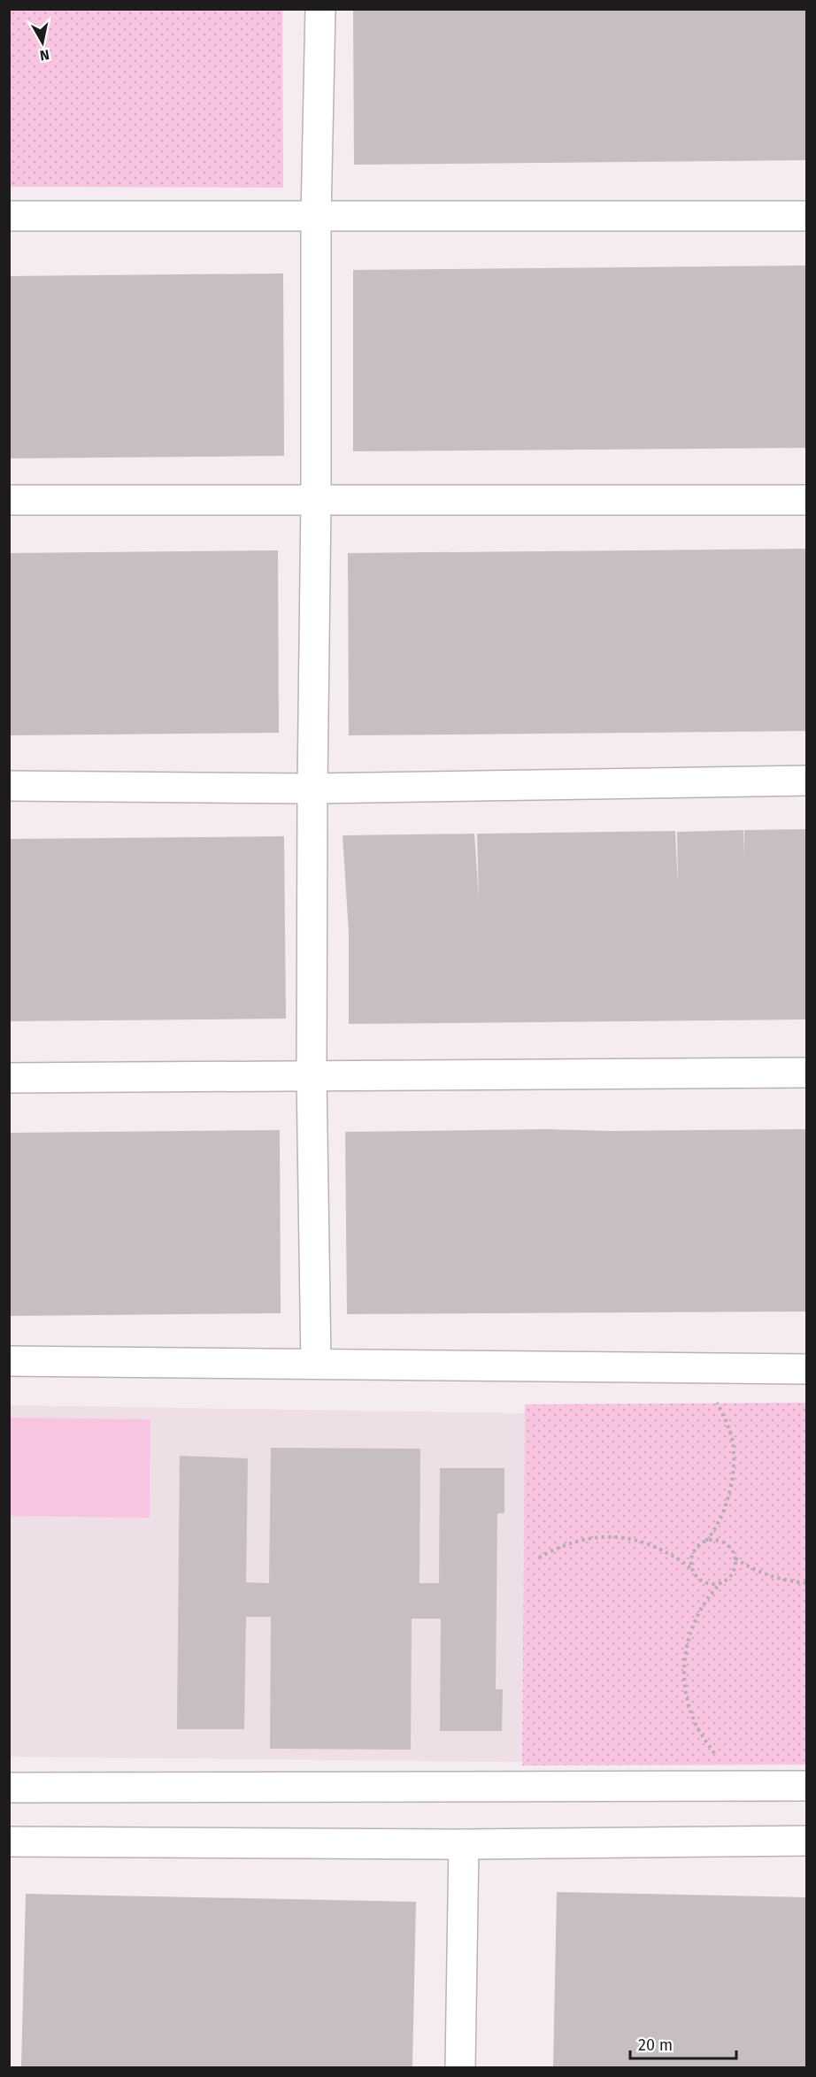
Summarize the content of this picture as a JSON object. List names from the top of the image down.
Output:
{
  "scale_bar": "20 m",
  "north": "bottom"
}
